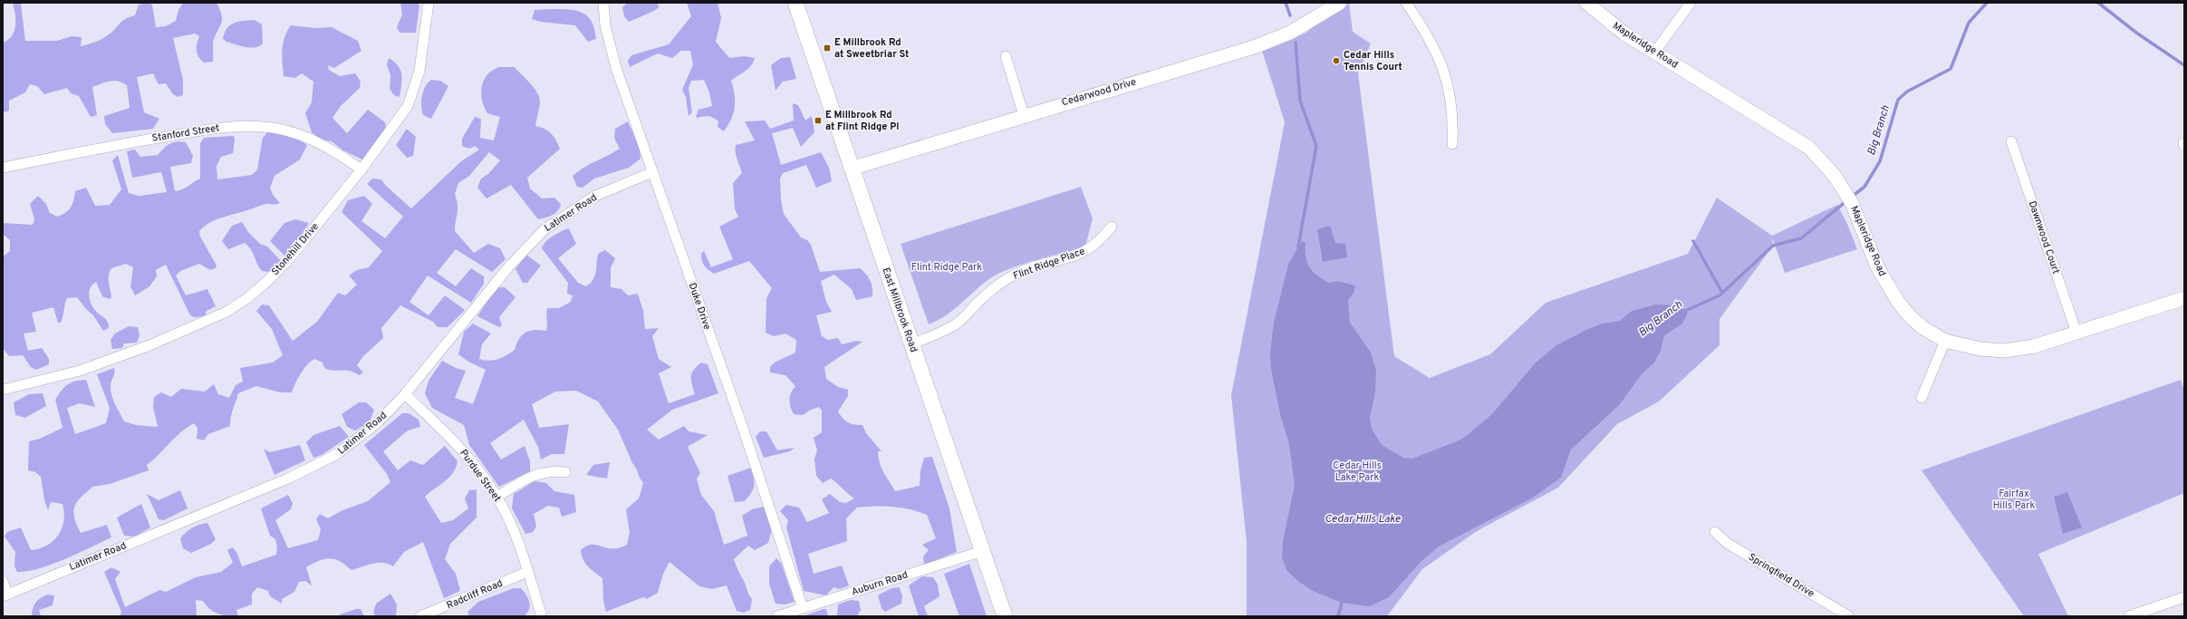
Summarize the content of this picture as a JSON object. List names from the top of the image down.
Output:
{
  "streets": {
    "main road": ["East Millbrook Road"],
    "street": [
      "Mapleridge Road",
      "Cedarwood Drive",
      "Stanford Street",
      "Latimer Road",
      "Dawnwood Court",
      "Stonehill Drive",
      "Flint Ridge Place",
      "Duke Drive",
      "Purdue Street",
      "Springfield Drive",
      "Auburn Road",
      "Radcliff Road"
    ]
  },
  "crossings": [
    ["Mapleridge Road", "Dawnwood Court"],
    ["Cedarwood Drive", "East Millbrook Road"],
    ["Stanford Street", "Stonehill Drive"],
    ["Latimer Road", "Duke Drive"],
    ["Latimer Road", "Purdue Street"],
    ["Flint Ridge Place", "East Millbrook Road"],
    ["Duke Drive", "Auburn Road"],
    ["East Millbrook Road", "Auburn Road"],
    ["Purdue Street", "Radcliff Road"]
  ],
  "water": ["Big Branch", "Cedar Hills Lake"],
  "parks": ["Flint Ridge Park", "Cedar Hills Lake Park", "Fairfax Hills Park"],
  "places": {
    "transit": ["E Millbrook Rd at Sweetbriar St", "E Millbrook Rd at Flint Ridge Pl"],
    "other": ["Cedar Hills Tennis Court"]
  }
}
